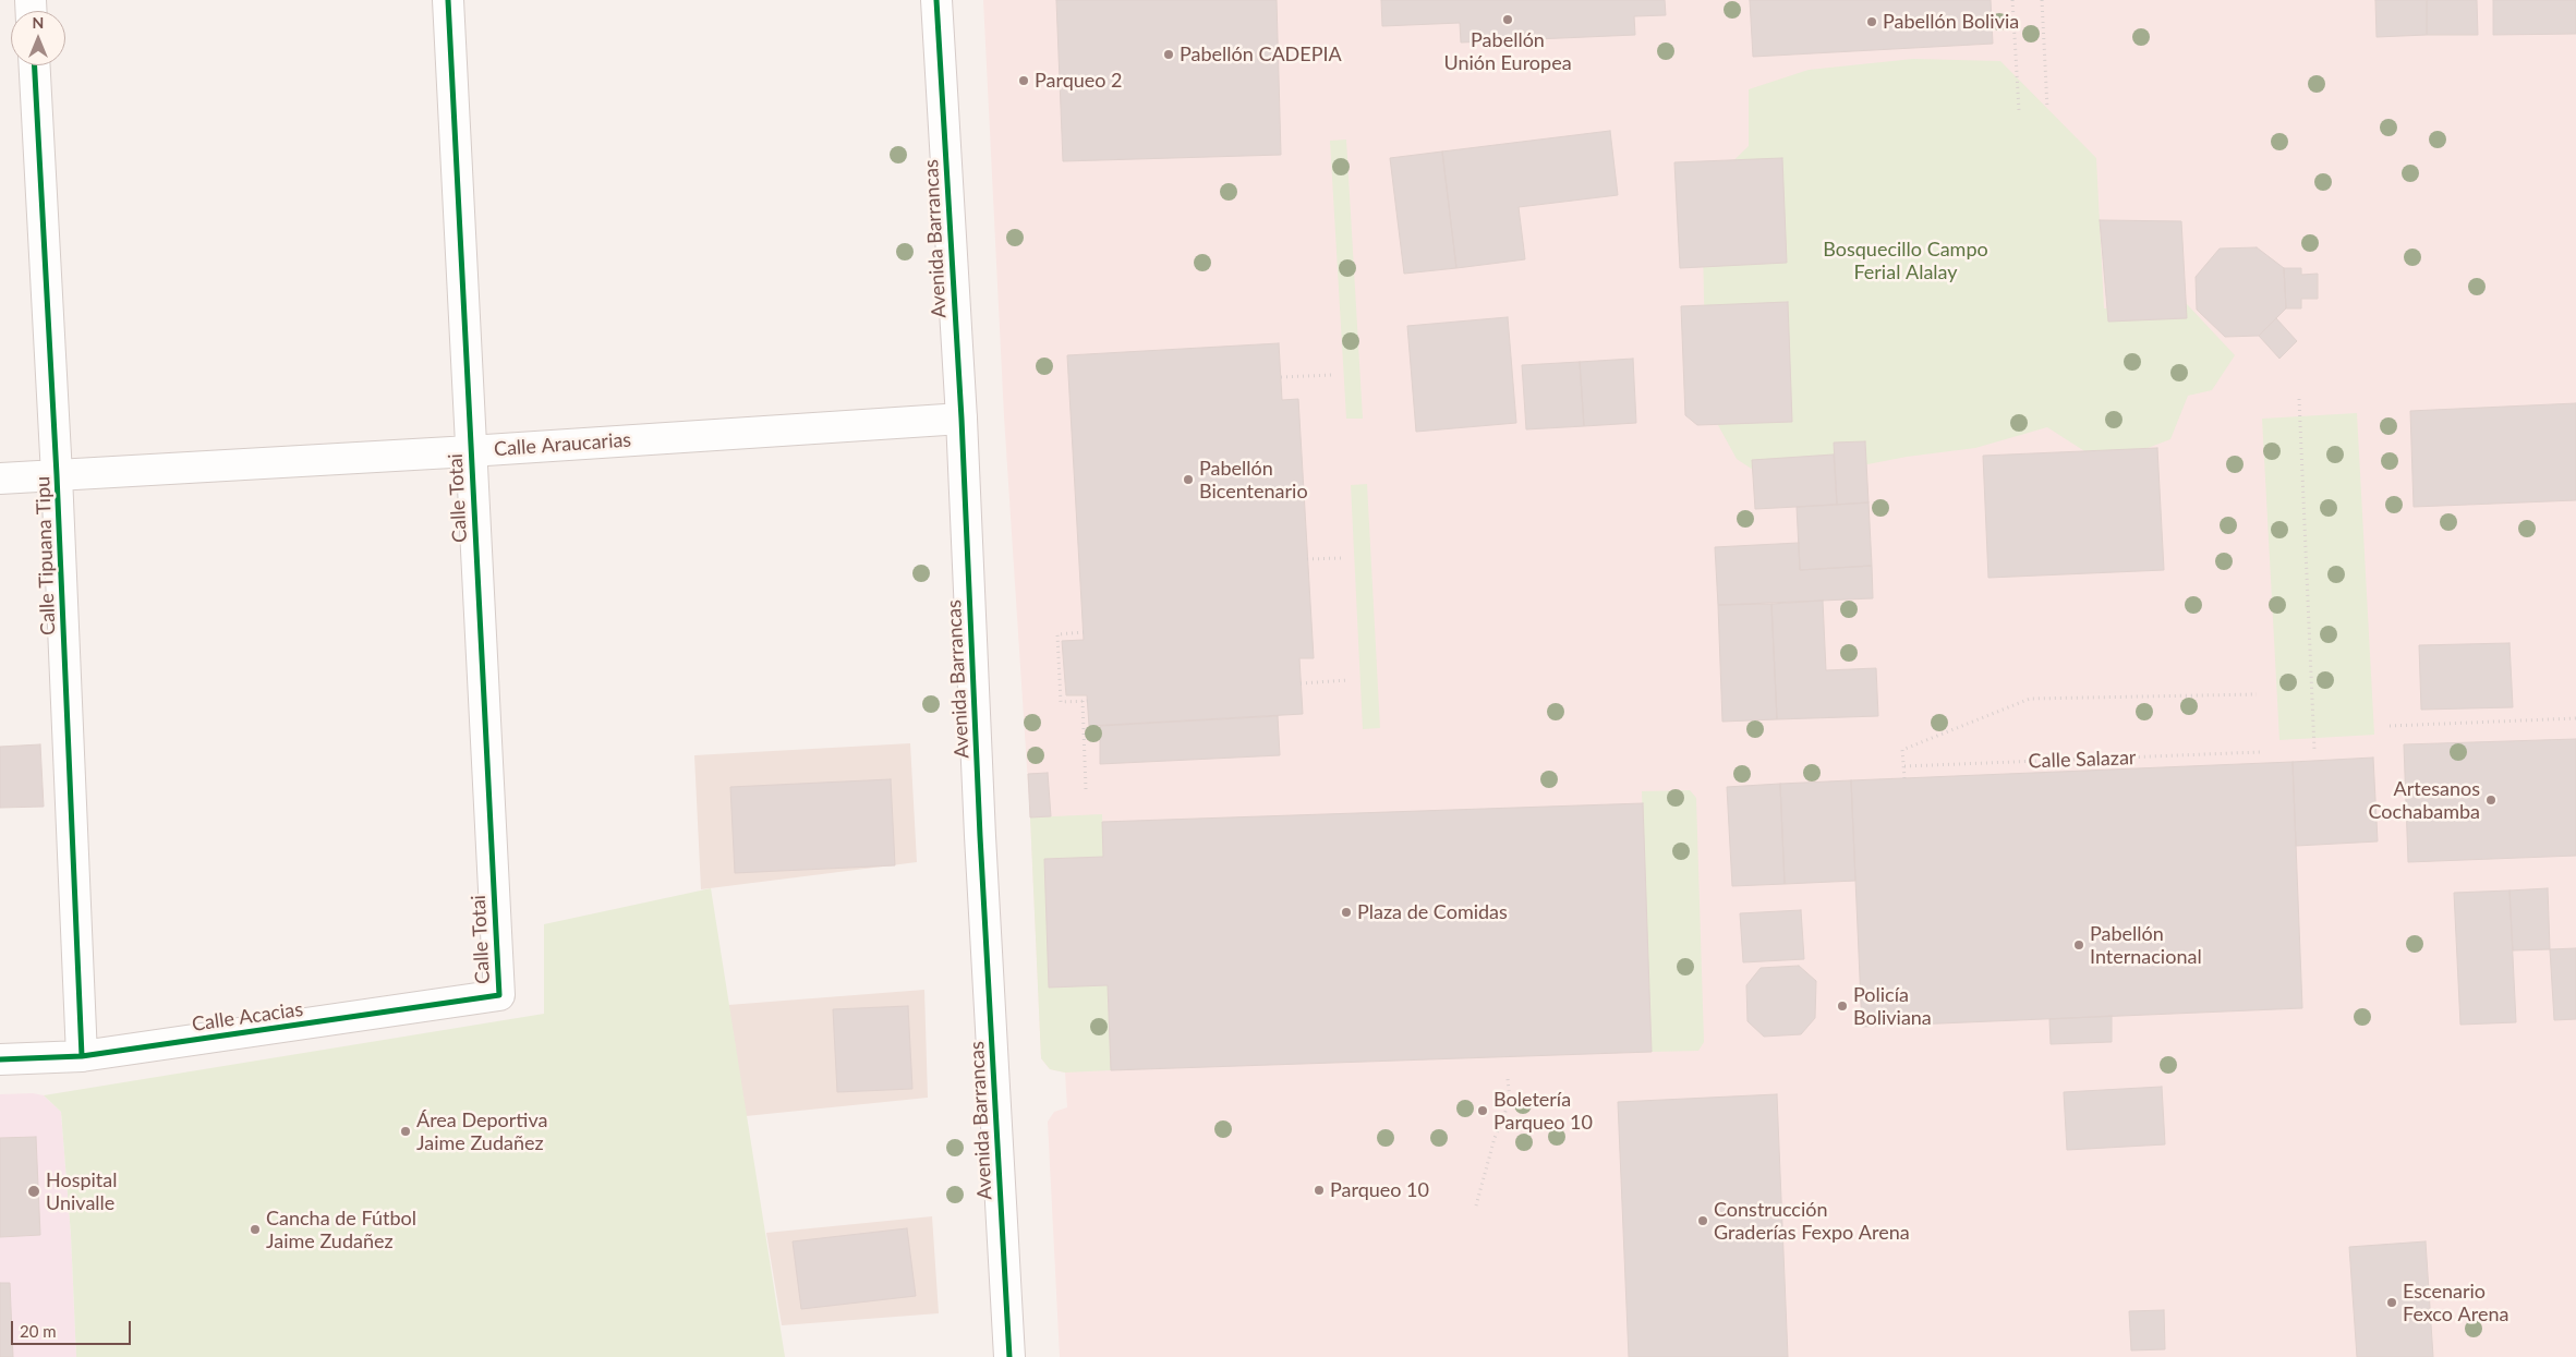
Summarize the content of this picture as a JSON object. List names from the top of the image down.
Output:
{
  "streets": {
    "street": [
      "Avenida Barrancas",
      "Calle Araucarias",
      "Calle Totai",
      "Calle Tipuana Tipu",
      "Calle Acacias"
    ],
    "path": ["Calle Salazar"]
  },
  "crossings": [
    ["Avenida Barrancas", "Calle Araucarias"],
    ["Calle Araucarias", "Calle Totai"],
    ["Calle Araucarias", "Calle Tipuana Tipu"],
    ["Calle Totai", "Calle Acacias"],
    ["Calle Tipuana Tipu", "Calle Acacias"]
  ],
  "parks": ["Bosquecillo Campo Ferial Alalay"],
  "places": [
    "Pabellón Unión Europea",
    "Pabellón Bolivia",
    "Pabellón CADEPIA",
    "Parqueo 2",
    "Pabellón Bicentenario",
    "Artesanos Cochabamba",
    "Plaza de Comidas",
    "Pabellón Internacional",
    "Policía Boliviana",
    "Boletería Parqueo 10",
    "Área Deportiva Jaime Zudañez",
    "Parqueo 10",
    "Hospital Univalle",
    "Construcción Graderías Fexpo Arena",
    "Cancha de Fútbol Jaime Zudañez",
    "Escenario Fexco Arena"
  ],
  "scale_bar": "20 m",
  "north": "top"
}
